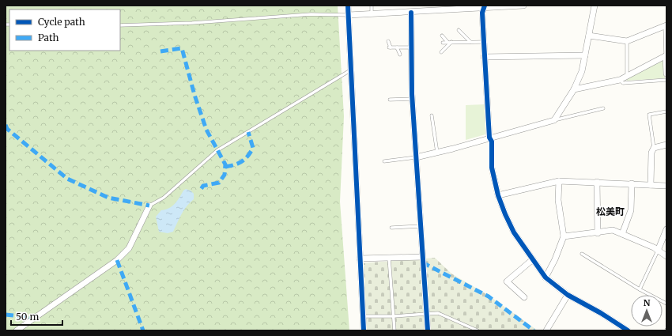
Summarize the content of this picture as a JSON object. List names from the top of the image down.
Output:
{
  "districts": ["松美町"],
  "legend": ["Cycle path", "Path"],
  "scale_bar": "50 m",
  "north": "top"
}
